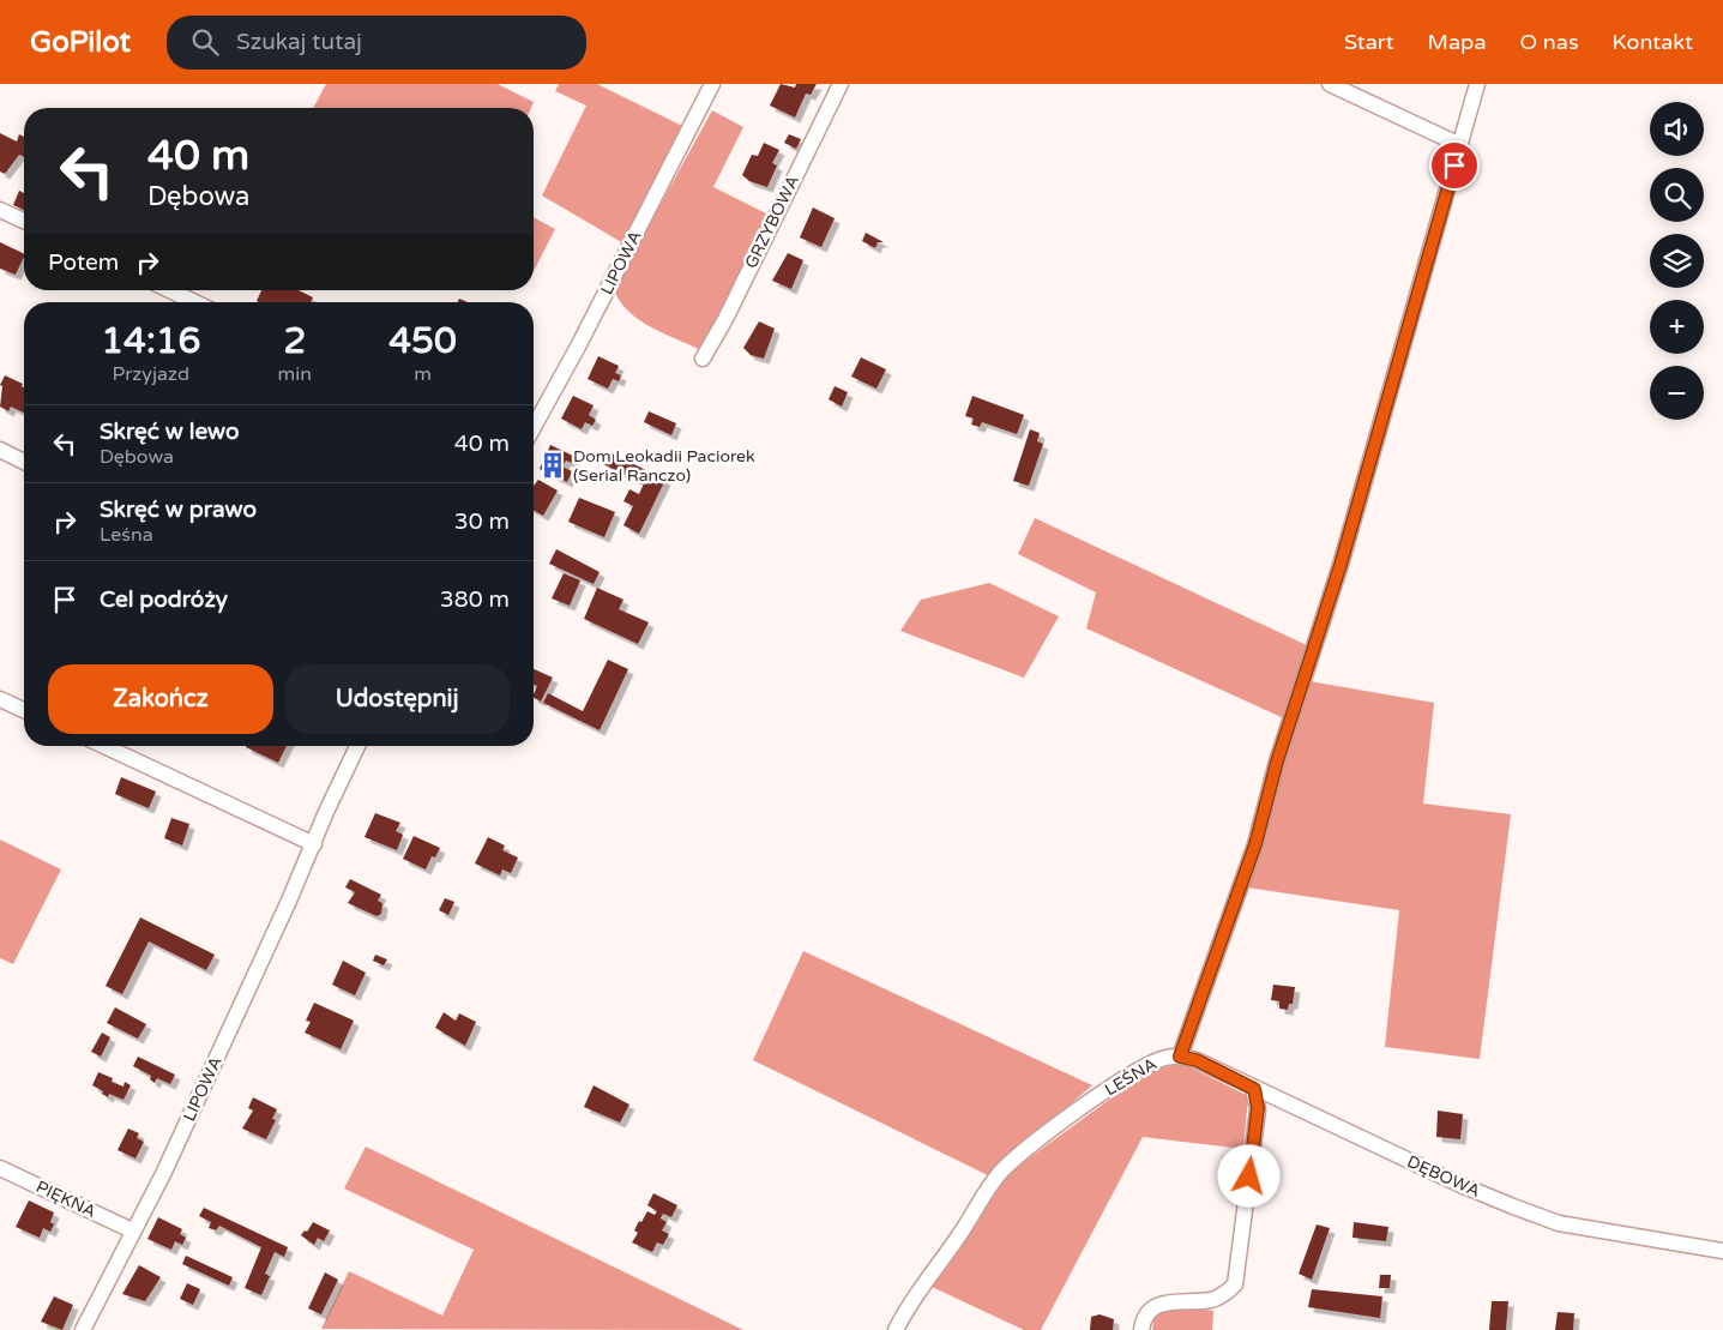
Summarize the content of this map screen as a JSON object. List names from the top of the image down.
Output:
{
  "streets": {
    "street": [
      "GRZYBOWA",
      "LIPOWA",
      "LEŚNA",
      "DĘBOWA",
      "PIĘKNA"
    ]
  },
  "crossings": [
    ["LIPOWA", "PIĘKNA"],
    ["LEŚNA", "DĘBOWA"]
  ],
  "places": {
    "building": ["Dom Leokadii Paciorek (Serial Ranczo)"]
  },
  "page": {
    "header": "GoPilot",
    "search": "Szukaj tutaj",
    "nav": [
      "Start",
      "Mapa",
      "O nas",
      "Kontakt"
    ],
    "map_buttons": ["+", "−"],
    "turn": ["40 m", "Dębowa"],
    "then": "Potem",
    "eta": [
      "14:16",
      "Przyjazd",
      "2",
      "min",
      "450",
      "m"
    ],
    "list": [
      {
        "name": "Skręć w lewo",
        "note": "Dębowa",
        "value": "40 m"
      },
      {
        "name": "Skręć w prawo",
        "note": "Leśna",
        "value": "30 m"
      },
      {
        "name": "Cel podróży",
        "value": "380 m"
      }
    ],
    "buttons": ["Zakończ", "Udostępnij"]
  }
}
